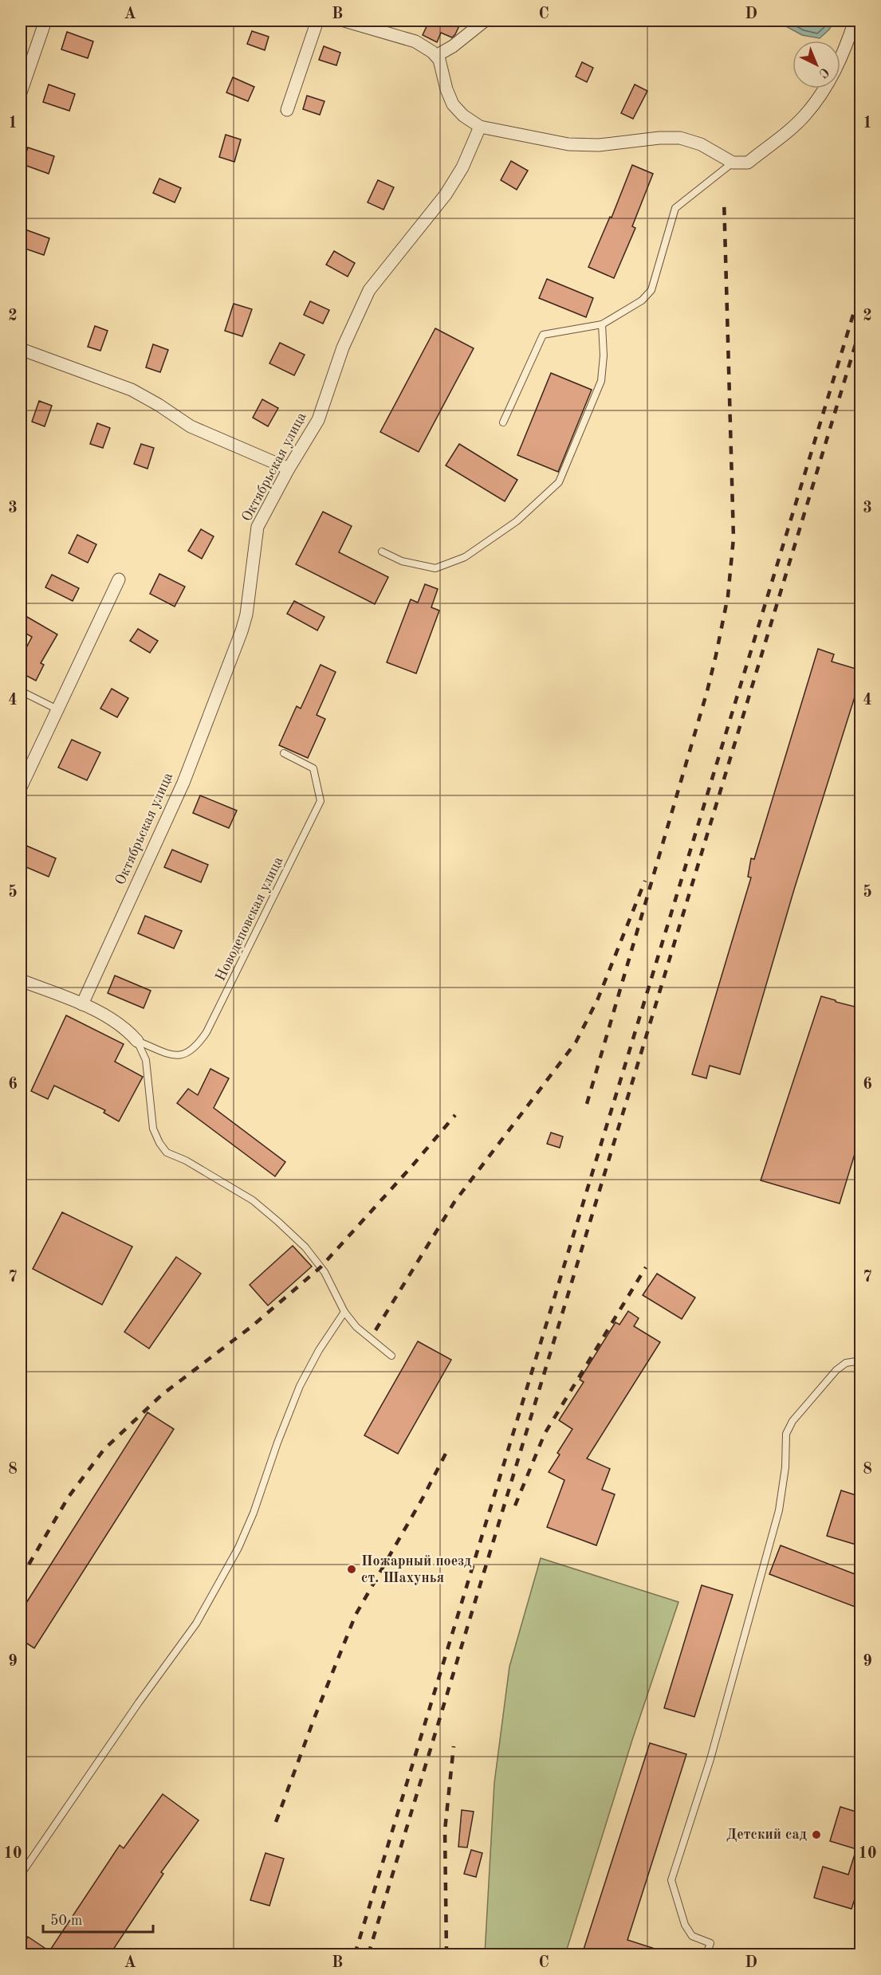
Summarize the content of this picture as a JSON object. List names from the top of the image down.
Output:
{
  "streets": {
    "street": ["Октябрьская улица"],
    "lane": ["Новодеповская улица"]
  },
  "places": ["Пожарный поезд ст. Шахунья", "Детский сад"],
  "scale_bar": "50 m",
  "north": "bottom right",
  "grid": {
    "columns": [
      "A",
      "B",
      "C",
      "D"
    ],
    "rows": [
      "1",
      "2",
      "3",
      "4",
      "5",
      "6",
      "7",
      "8",
      "9",
      "10"
    ]
  }
}
